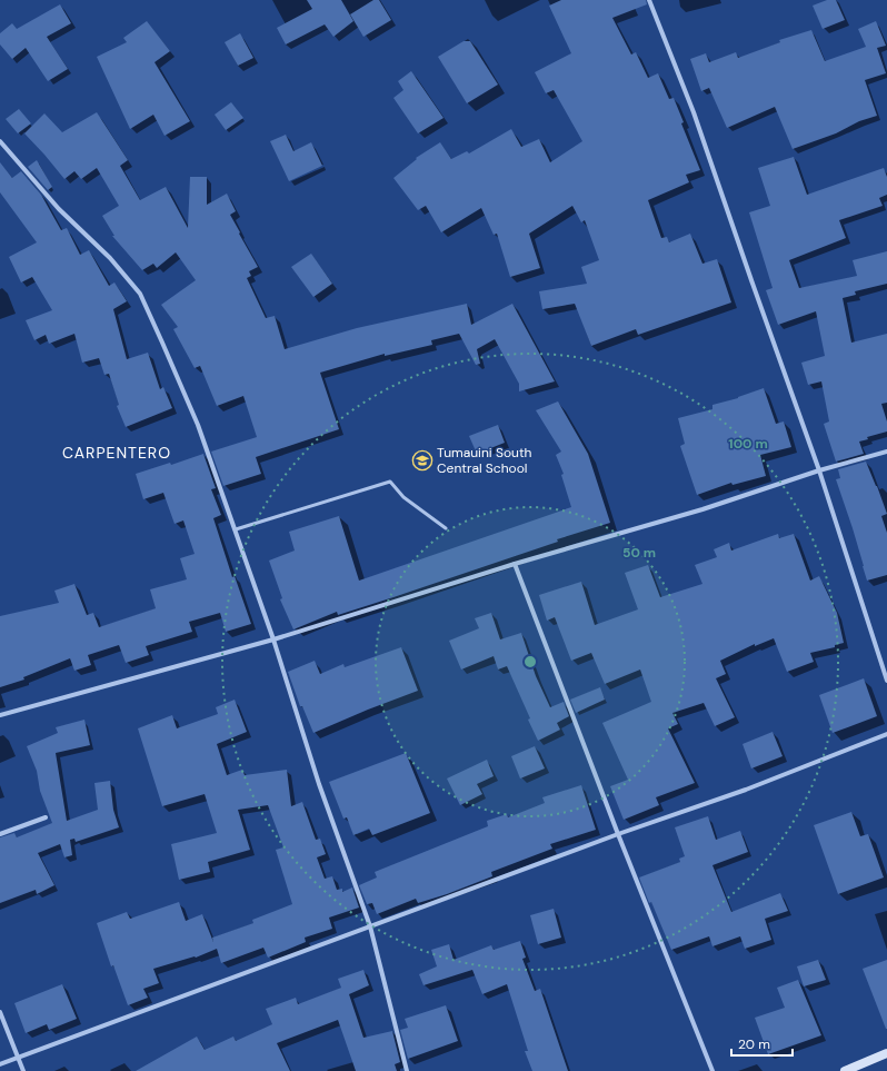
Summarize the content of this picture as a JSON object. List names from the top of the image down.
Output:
{
  "districts": ["CARPENTERO"],
  "places": {
    "school or university": ["Tumauini South Central School"]
  },
  "scale_bar": "20 m",
  "rings": ["100 m", "50 m"]
}
